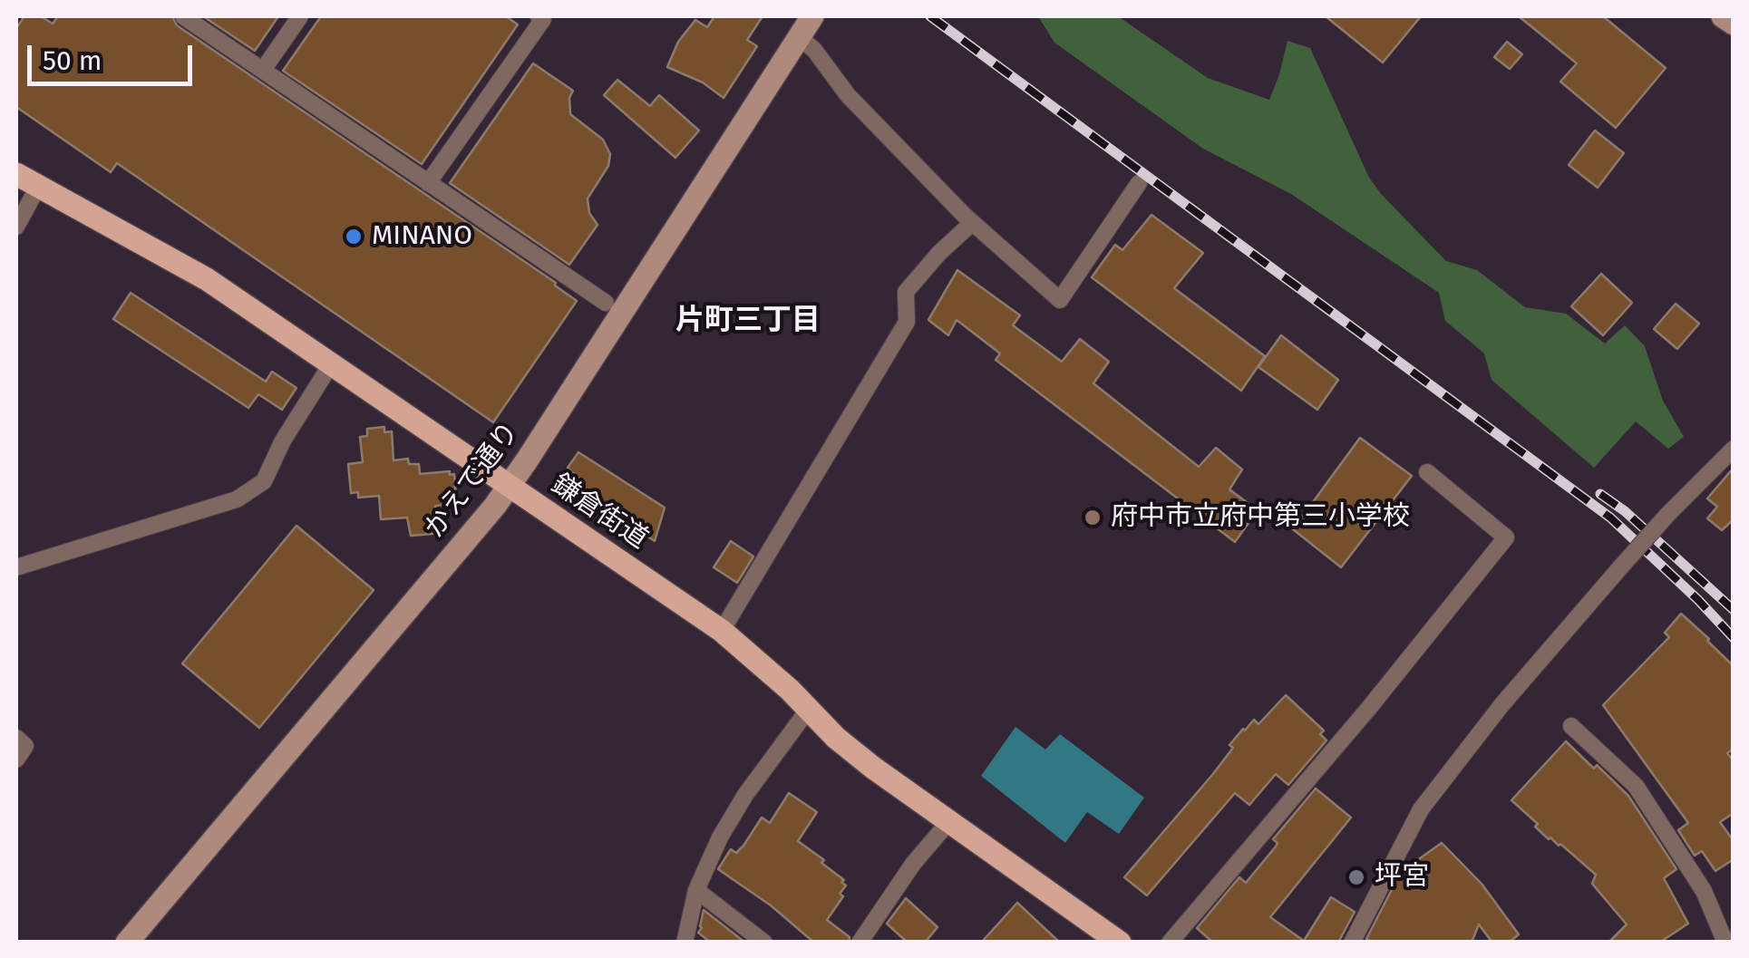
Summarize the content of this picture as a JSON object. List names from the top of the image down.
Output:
{
  "streets": {
    "main road": ["鎌倉街道"],
    "street": ["かえで通り"]
  },
  "crossings": [
    ["かえで通り", "鎌倉街道"]
  ],
  "districts": ["片町三丁目"],
  "places": ["MINANO", "府中市立府中第三小学校", "坪宮"],
  "scale_bar": "50 m"
}
